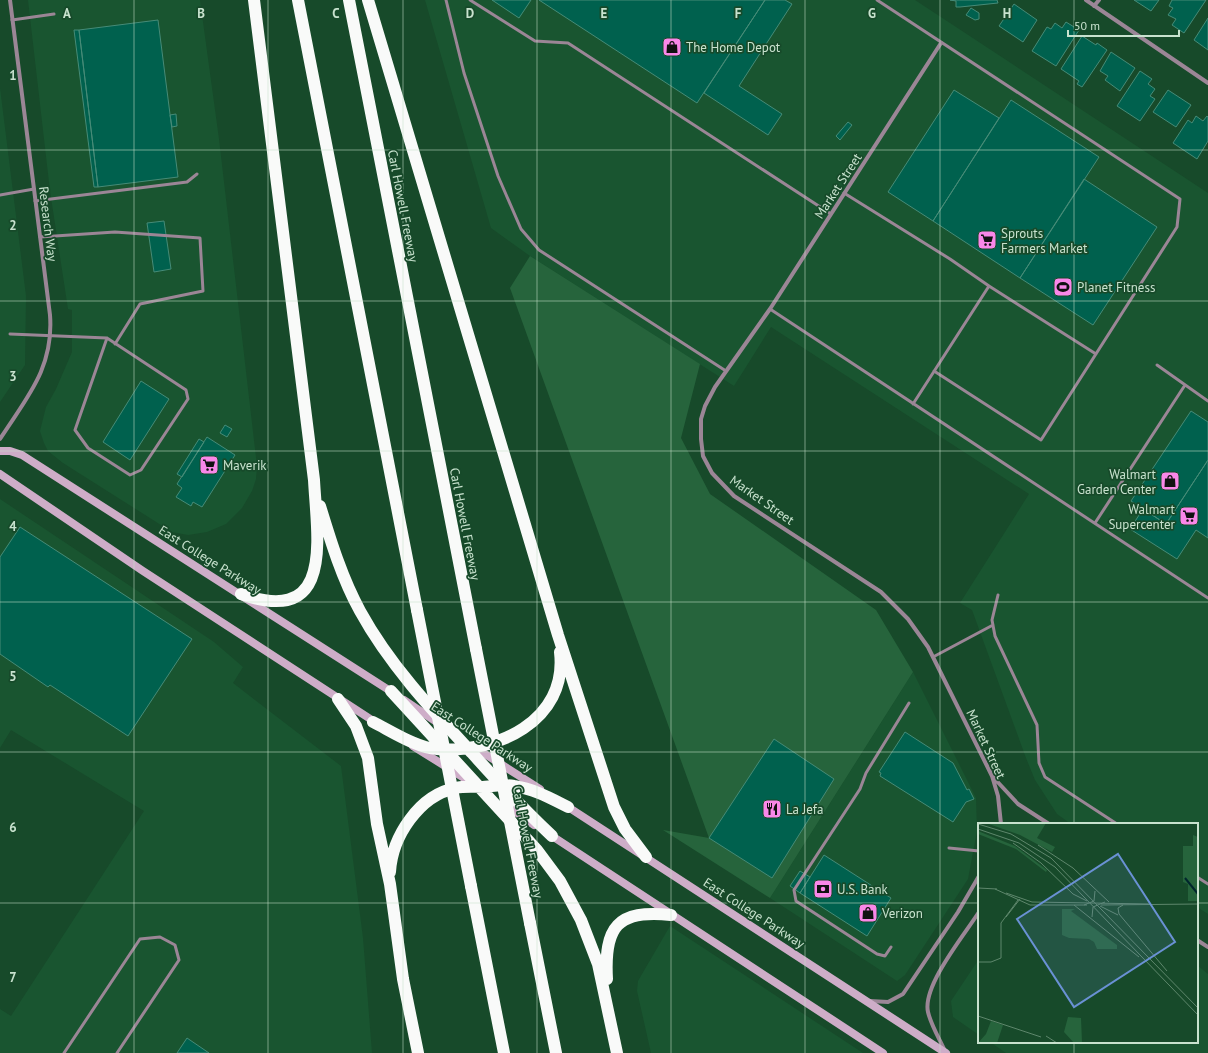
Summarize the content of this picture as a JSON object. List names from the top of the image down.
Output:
{
  "streets": {
    "highway": ["Carl Howell Freeway"],
    "main road": ["East College Parkway"],
    "street": ["Market Street", "Research Way"]
  },
  "places": {
    "shop": ["The Home Depot", "Walmart Garden Center", "Verizon"],
    "supermarket": ["Sprouts Farmers Market", "Maverik", "Walmart Supercenter"],
    "sports": ["Planet Fitness"],
    "restaurant": ["La Jefa"],
    "bank": ["U.S. Bank"]
  },
  "scale_bar": "50 m",
  "grid": {
    "columns": [
      "A",
      "B",
      "C",
      "D",
      "E",
      "F",
      "G",
      "H"
    ],
    "rows": [
      "1",
      "2",
      "3",
      "4",
      "5",
      "6",
      "7"
    ]
  }
}
